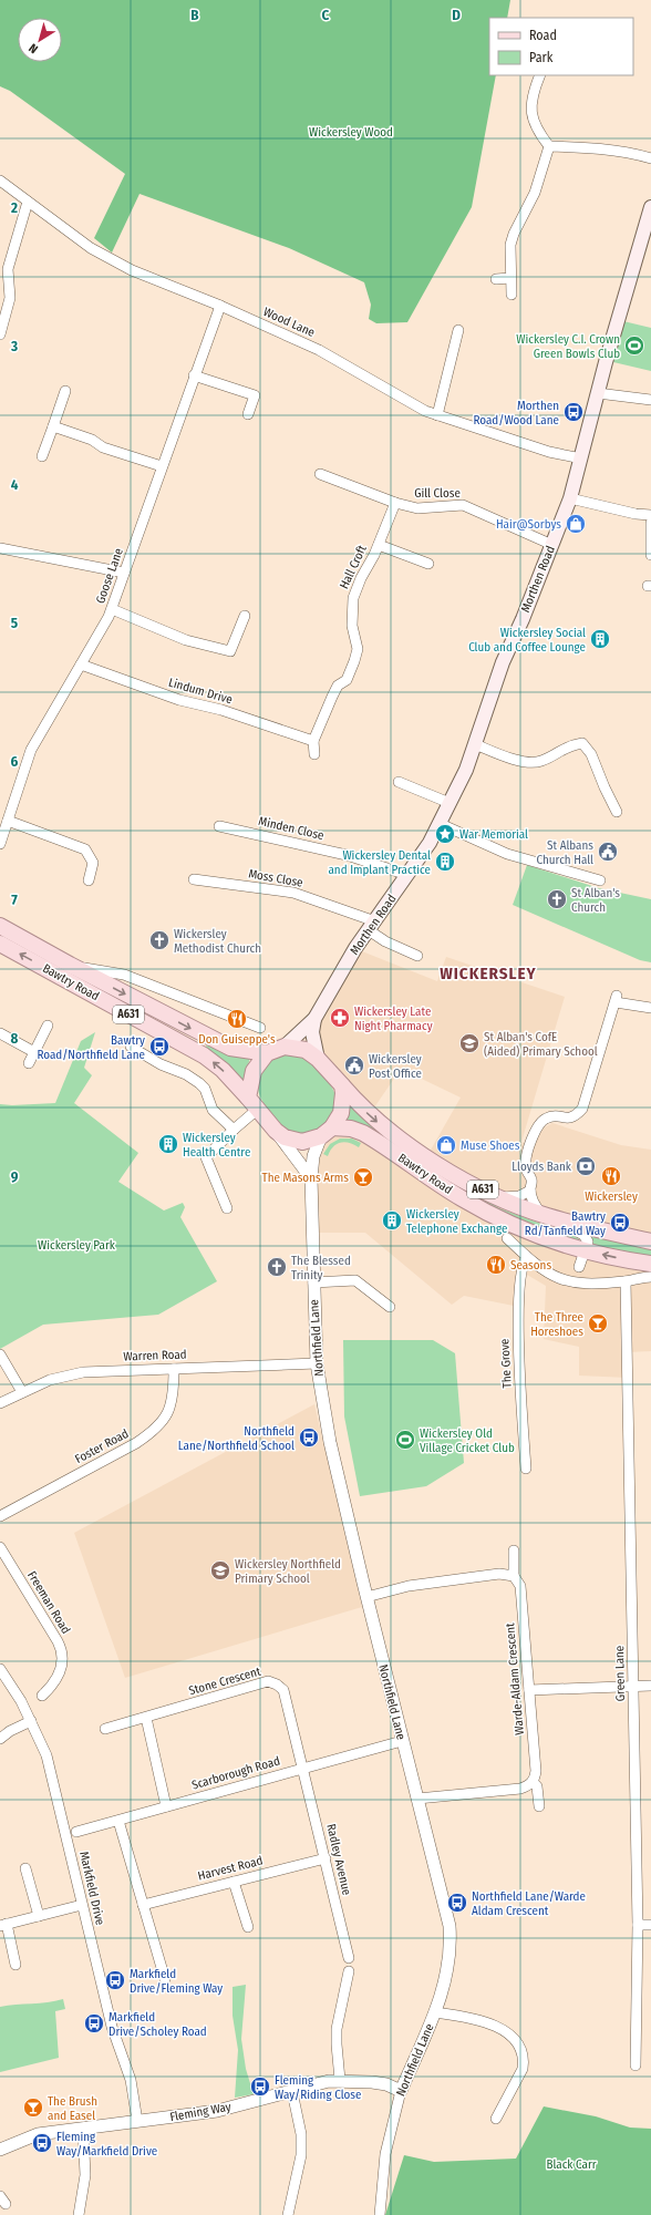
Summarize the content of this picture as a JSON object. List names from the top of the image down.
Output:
{
  "streets": {
    "main road": ["Morthen Road", "Bawtry Road", "A631"],
    "street": [
      "Wood Lane",
      "Gill Close",
      "Hall Croft",
      "Goose Lane",
      "Lindum Drive",
      "Minden Close",
      "Moss Close",
      "Northfield Lane",
      "Warren Road",
      "The Grove",
      "Foster Road",
      "Freeman Road",
      "Green Lane",
      "Warde-Aldam Crescent",
      "Stone Crescent",
      "Scarborough Road",
      "Radley Avenue",
      "Harvest Road",
      "Markfield Drive",
      "Fleming Way"
    ]
  },
  "crossings": [
    ["Wood Lane", "Goose Lane"],
    ["Wood Lane", "Morthen Road"],
    ["Gill Close", "Hall Croft"],
    ["Gill Close", "Morthen Road"],
    ["Hall Croft", "Lindum Drive"],
    ["Goose Lane", "Lindum Drive"],
    ["Morthen Road", "Minden Close"],
    ["Morthen Road", "Moss Close"],
    ["Morthen Road", "Bawtry Road"],
    ["Morthen Road", "A631"],
    ["Morthen Road", "Northfield Lane"],
    ["Bawtry Road", "A631"],
    ["Bawtry Road", "Northfield Lane"],
    ["A631", "Northfield Lane"],
    ["Northfield Lane", "Warren Road"],
    ["Northfield Lane", "Scarborough Road"],
    ["Northfield Lane", "Fleming Way"],
    ["Warren Road", "Foster Road"],
    ["Stone Crescent", "Scarborough Road"],
    ["Stone Crescent", "Radley Avenue"],
    ["Scarborough Road", "Radley Avenue"],
    ["Radley Avenue", "Harvest Road"],
    ["Markfield Drive", "Fleming Way"]
  ],
  "districts": ["WICKERSLEY"],
  "parks": ["Wickersley Wood", "Wickersley Park", "Black Carr"],
  "places": {
    "sports": ["Wickersley C.I. Crown Green Bowls Club", "Wickersley Old Village Cricket Club"],
    "bus stop": [
      "Morthen Road/Wood Lane",
      "Bawtry Road/Northfield Lane",
      "Bawtry Rd/Tanfield Way",
      "Northfield Lane/Northfield School",
      "Northfield Lane/Warde Aldam Crescent",
      "Markfield Drive/Fleming Way",
      "Markfield Drive/Scholey Road",
      "Fleming Way/Riding Close",
      "Fleming Way/Markfield Drive"
    ],
    "shop": ["Hair@Sorbys", "Muse Shoes"],
    "building": [
      "Wickersley Social Club and Coffee Lounge",
      "Wickersley Dental and Implant Practice",
      "Wickersley Health Centre",
      "Wickersley Telephone Exchange"
    ],
    "place": ["War Memorial"],
    "public building": ["St Albans Church Hall", "Wickersley Post Office"],
    "church": ["St Alban's Church", "Wickersley Methodist Church", "The Blessed Trinity"],
    "pharmacy": ["Wickersley Late Night Pharmacy"],
    "restaurant": ["Don Guiseppe's", "Wickersley", "Seasons"],
    "school or university": ["St Alban's CofE (Aided) Primary School", "Wickersley Northfield Primary School"],
    "bank": ["Lloyds Bank"],
    "bar": ["The Masons Arms", "The Three Horeshoes", "The Brush and Easel"]
  },
  "legend": ["Road", "Park"],
  "north": "bottom left",
  "grid": {
    "columns": ["B", "C", "D"],
    "rows": [
      "2",
      "3",
      "4",
      "5",
      "6",
      "7",
      "8",
      "9"
    ]
  }
}
